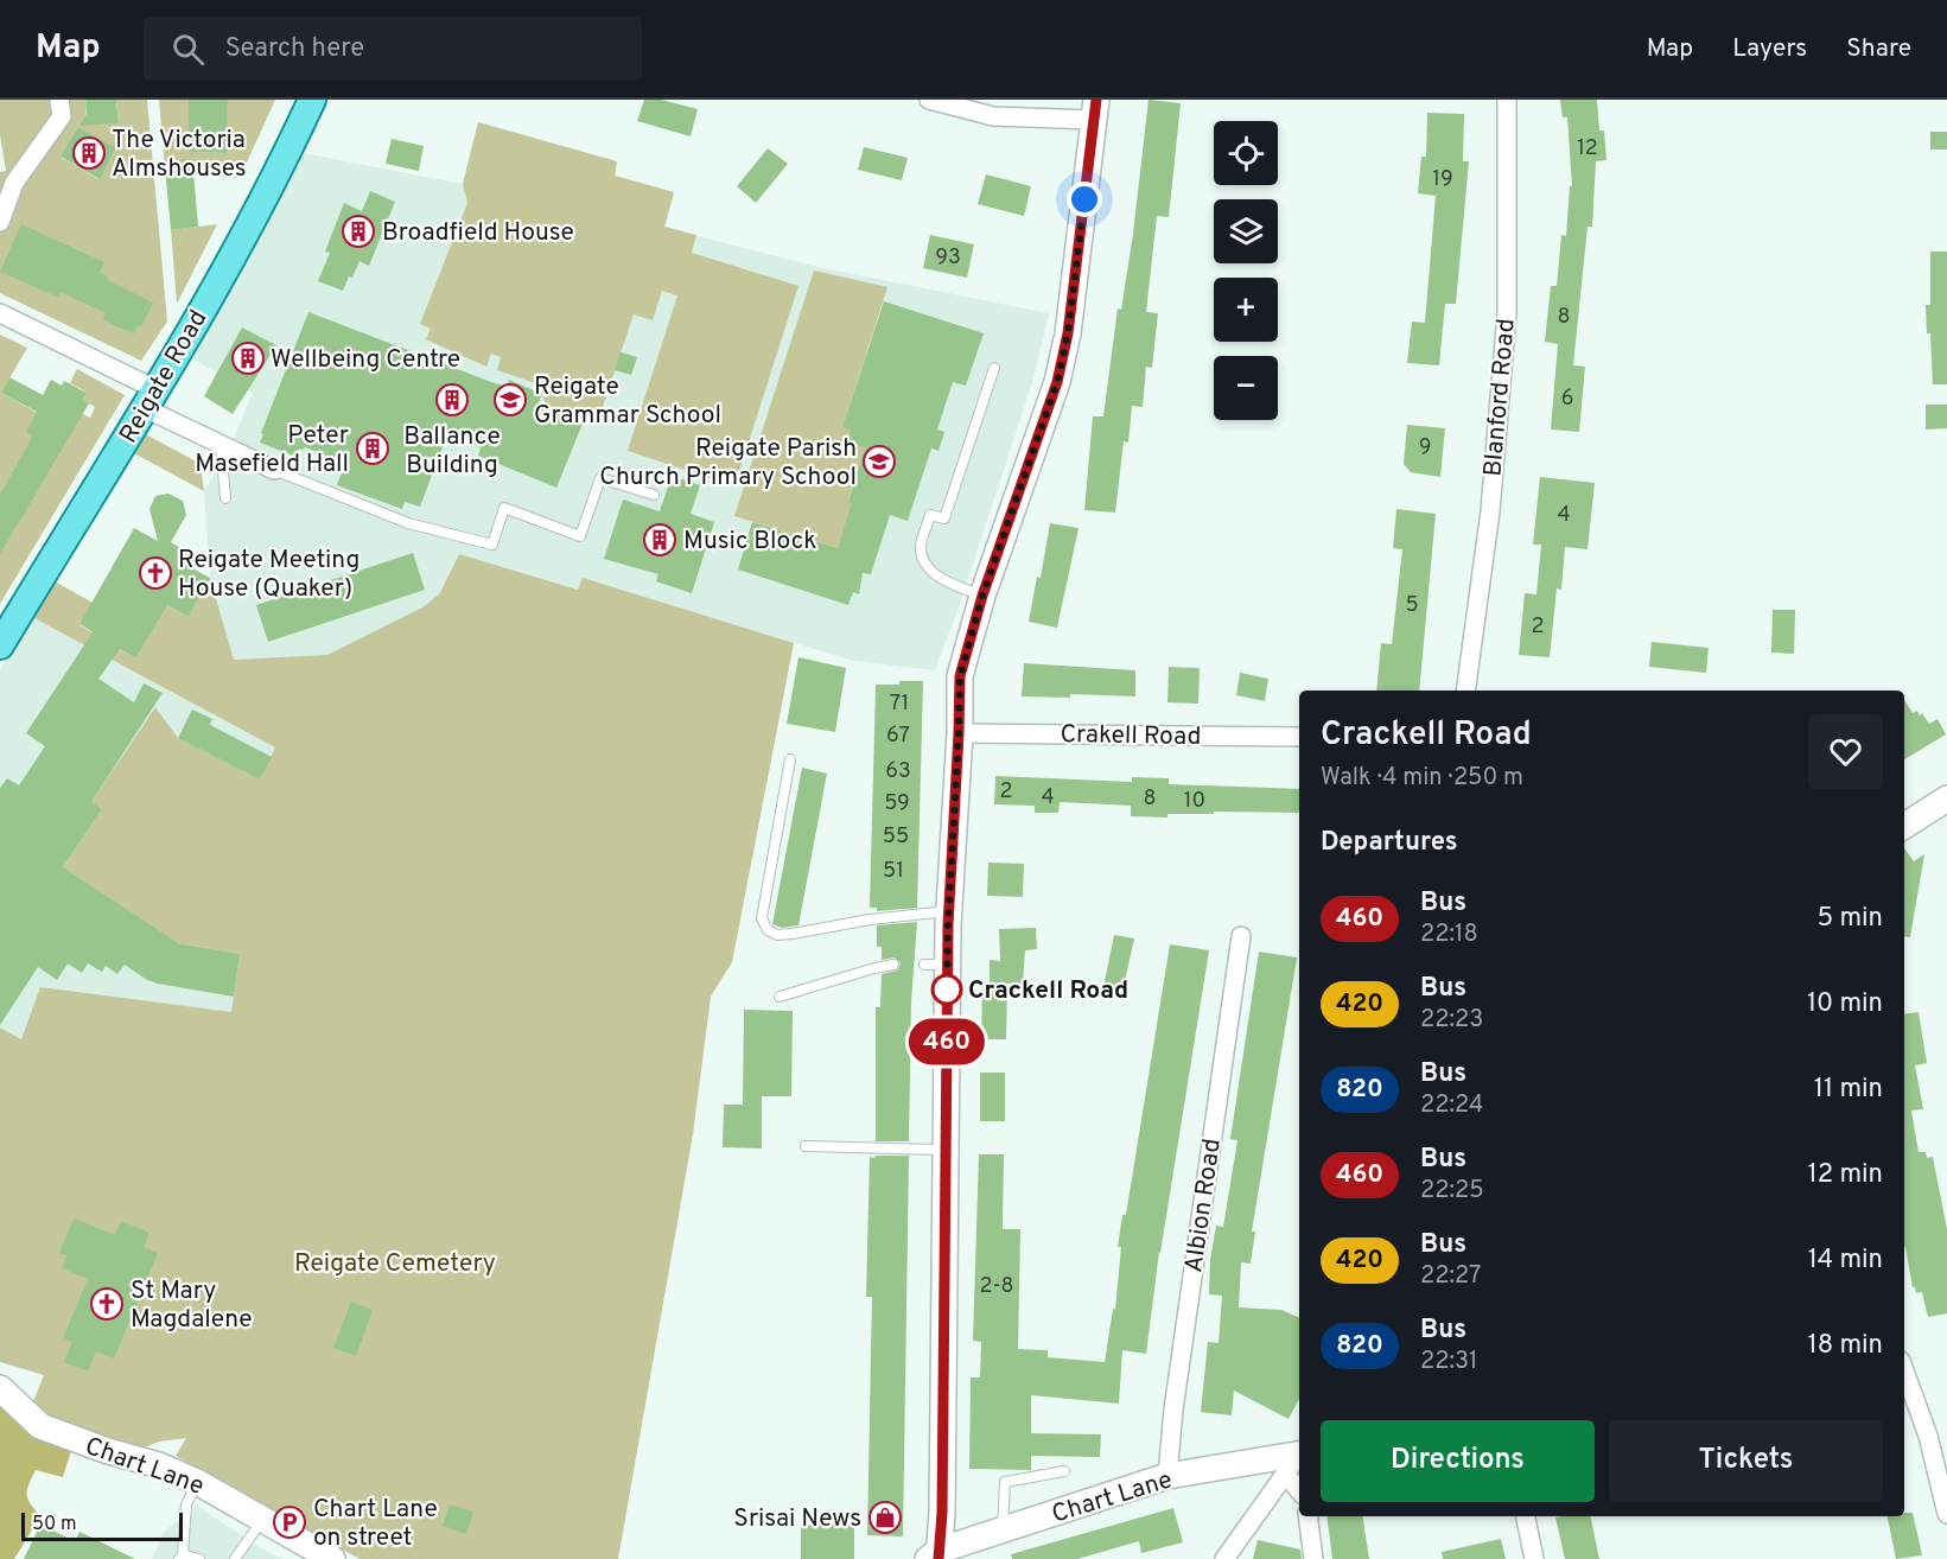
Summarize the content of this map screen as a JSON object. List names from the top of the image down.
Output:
{
  "streets": {
    "main road": ["Reigate Road", "Chart Lane"],
    "street": ["Blanford Road", "Crakell Road", "Albion Road"]
  },
  "crossings": [
    ["Albion Road", "Chart Lane"]
  ],
  "parks": ["Reigate Cemetery"],
  "places": {
    "building": [
      "The Victoria Almshouses",
      "Broadfield House",
      "Wellbeing Centre",
      "Ballance Building",
      "Peter Masefield Hall",
      "Music Block"
    ],
    "school or university": ["Reigate Grammar School", "Reigate Parish Church Primary School"],
    "church": ["Reigate Meeting House (Quaker)", "St Mary Magdalene"],
    "other": ["Crackell Road"],
    "shop": ["Srisai News"],
    "parking": ["Chart Lane on street"]
  },
  "lines": ["bus line 460"],
  "house_numbers": [
    "12",
    "19",
    "93",
    "8",
    "6",
    "9",
    "4",
    "5",
    "2",
    "71",
    "67",
    "63",
    "2",
    "4",
    "8",
    "10",
    "59",
    "55",
    "51",
    "2-8"
  ],
  "scale_bar": "50 m",
  "page": {
    "header": "Map",
    "search": "Search here",
    "nav": ["Map", "Layers", "Share"],
    "on_map": "460",
    "map_buttons": ["+", "−"],
    "heading": [
      ["Crackell Road", "Walk · 4 min · 250 m"],
      "Departures"
    ],
    "list": [
      {
        "mark": "460",
        "name": "Bus",
        "note": "22:18",
        "value": "5 min"
      },
      {
        "mark": "420",
        "name": "Bus",
        "note": "22:23",
        "value": "10 min"
      },
      {
        "mark": "820",
        "name": "Bus",
        "note": "22:24",
        "value": "11 min"
      },
      {
        "mark": "460",
        "name": "Bus",
        "note": "22:25",
        "value": "12 min"
      },
      {
        "mark": "420",
        "name": "Bus",
        "note": "22:27",
        "value": "14 min"
      },
      {
        "mark": "820",
        "name": "Bus",
        "note": "22:31",
        "value": "18 min"
      }
    ],
    "buttons": ["Directions", "Tickets"],
    "scale": "50 m"
  }
}
